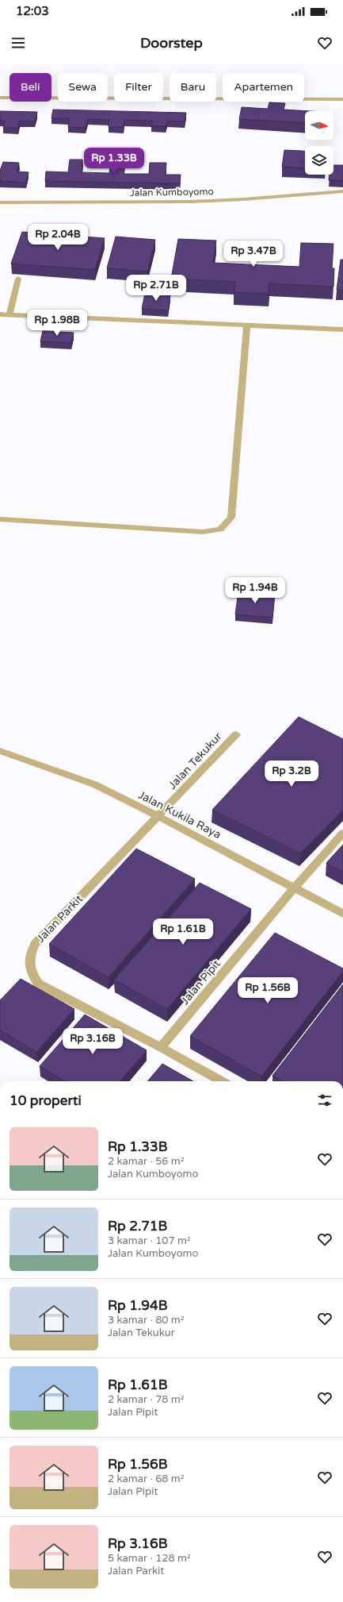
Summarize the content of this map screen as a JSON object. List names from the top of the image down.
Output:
{
  "streets": {
    "street": [
      "Jalan Kumboyomo",
      "Jalan Tekukur",
      "Jalan Kukila Raya",
      "Jalan Parkit",
      "Jalan Pipit"
    ]
  },
  "crossings": [
    ["Jalan Tekukur", "Jalan Kukila Raya"],
    ["Jalan Tekukur", "Jalan Parkit"],
    ["Jalan Kukila Raya", "Jalan Parkit"],
    ["Jalan Kukila Raya", "Jalan Pipit"],
    ["Jalan Parkit", "Jalan Pipit"]
  ],
  "north": "right",
  "page": {
    "status": "12:03",
    "header": "Doorstep",
    "chip": [
      "Beli",
      "Sewa",
      "Filter",
      "Baru",
      "Apartemen"
    ],
    "price": [
      "Rp 1.33B",
      "Rp 2.04B",
      "Rp 3.47B",
      "Rp 2.71B",
      "Rp 1.98B",
      "Rp 1.94B",
      "Rp 3.2B",
      "Rp 1.61B",
      "Rp 1.56B",
      "Rp 3.16B"
    ],
    "heading": "10 properti",
    "list": [
      {
        "name": "Rp 1.33B",
        "note": "2 kamar · 56 m² · Jalan Kumboyomo"
      },
      {
        "name": "Rp 2.71B",
        "note": "3 kamar · 107 m² · Jalan Kumboyomo"
      },
      {
        "name": "Rp 1.94B",
        "note": "3 kamar · 80 m² · Jalan Tekukur"
      },
      {
        "name": "Rp 1.61B",
        "note": "2 kamar · 78 m² · Jalan Pipit"
      },
      {
        "name": "Rp 1.56B",
        "note": "2 kamar · 68 m² · Jalan Pipit"
      },
      {
        "name": "Rp 3.16B",
        "note": "5 kamar · 128 m² · Jalan Parkit"
      }
    ]
  }
}
